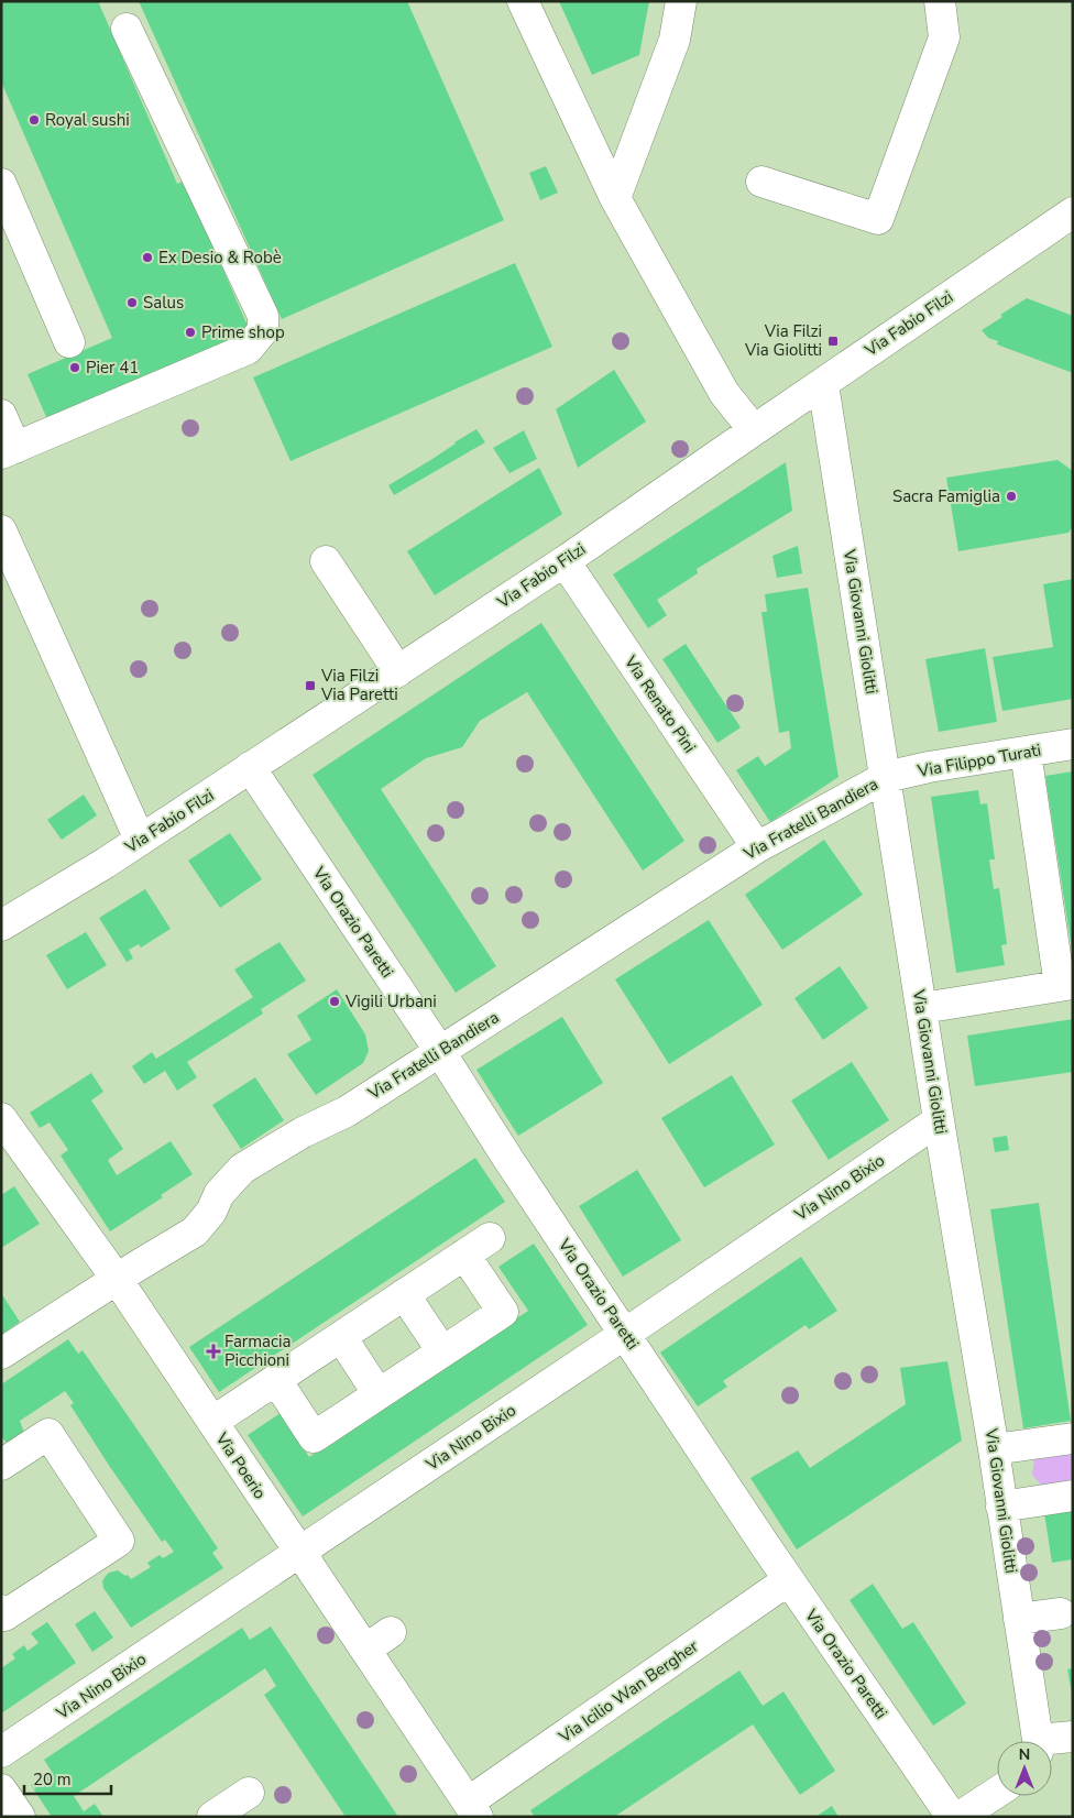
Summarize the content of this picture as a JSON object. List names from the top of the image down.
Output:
{
  "streets": {
    "street": [
      "Via Fabio Filzi",
      "Via Giovanni Giolitti",
      "Via Renato Pini",
      "Via Filippo Turati",
      "Via Fratelli Bandiera",
      "Via Orazio Paretti",
      "Via Nino Bixio",
      "Via Poerio",
      "Via Icilio Wan Bergher"
    ]
  },
  "crossings": [
    ["Via Fabio Filzi", "Via Giovanni Giolitti"],
    ["Via Fabio Filzi", "Via Renato Pini"],
    ["Via Fabio Filzi", "Via Orazio Paretti"],
    ["Via Giovanni Giolitti", "Via Filippo Turati"],
    ["Via Giovanni Giolitti", "Via Fratelli Bandiera"],
    ["Via Giovanni Giolitti", "Via Nino Bixio"],
    ["Via Renato Pini", "Via Fratelli Bandiera"],
    ["Via Filippo Turati", "Via Fratelli Bandiera"],
    ["Via Fratelli Bandiera", "Via Orazio Paretti"],
    ["Via Fratelli Bandiera", "Via Poerio"],
    ["Via Orazio Paretti", "Via Nino Bixio"],
    ["Via Orazio Paretti", "Via Icilio Wan Bergher"],
    ["Via Nino Bixio", "Via Poerio"],
    ["Via Poerio", "Via Icilio Wan Bergher"]
  ],
  "places": {
    "other": [
      "Royal sushi",
      "Ex Desio & Robè",
      "Salus",
      "Prime shop",
      "Pier 41",
      "Sacra Famiglia",
      "Vigili Urbani"
    ],
    "transit": ["Via Filzi Via Giolitti", "Via Filzi Via Paretti"],
    "health": ["Farmacia Picchioni"]
  },
  "scale_bar": "20 m",
  "north": "top"
}
